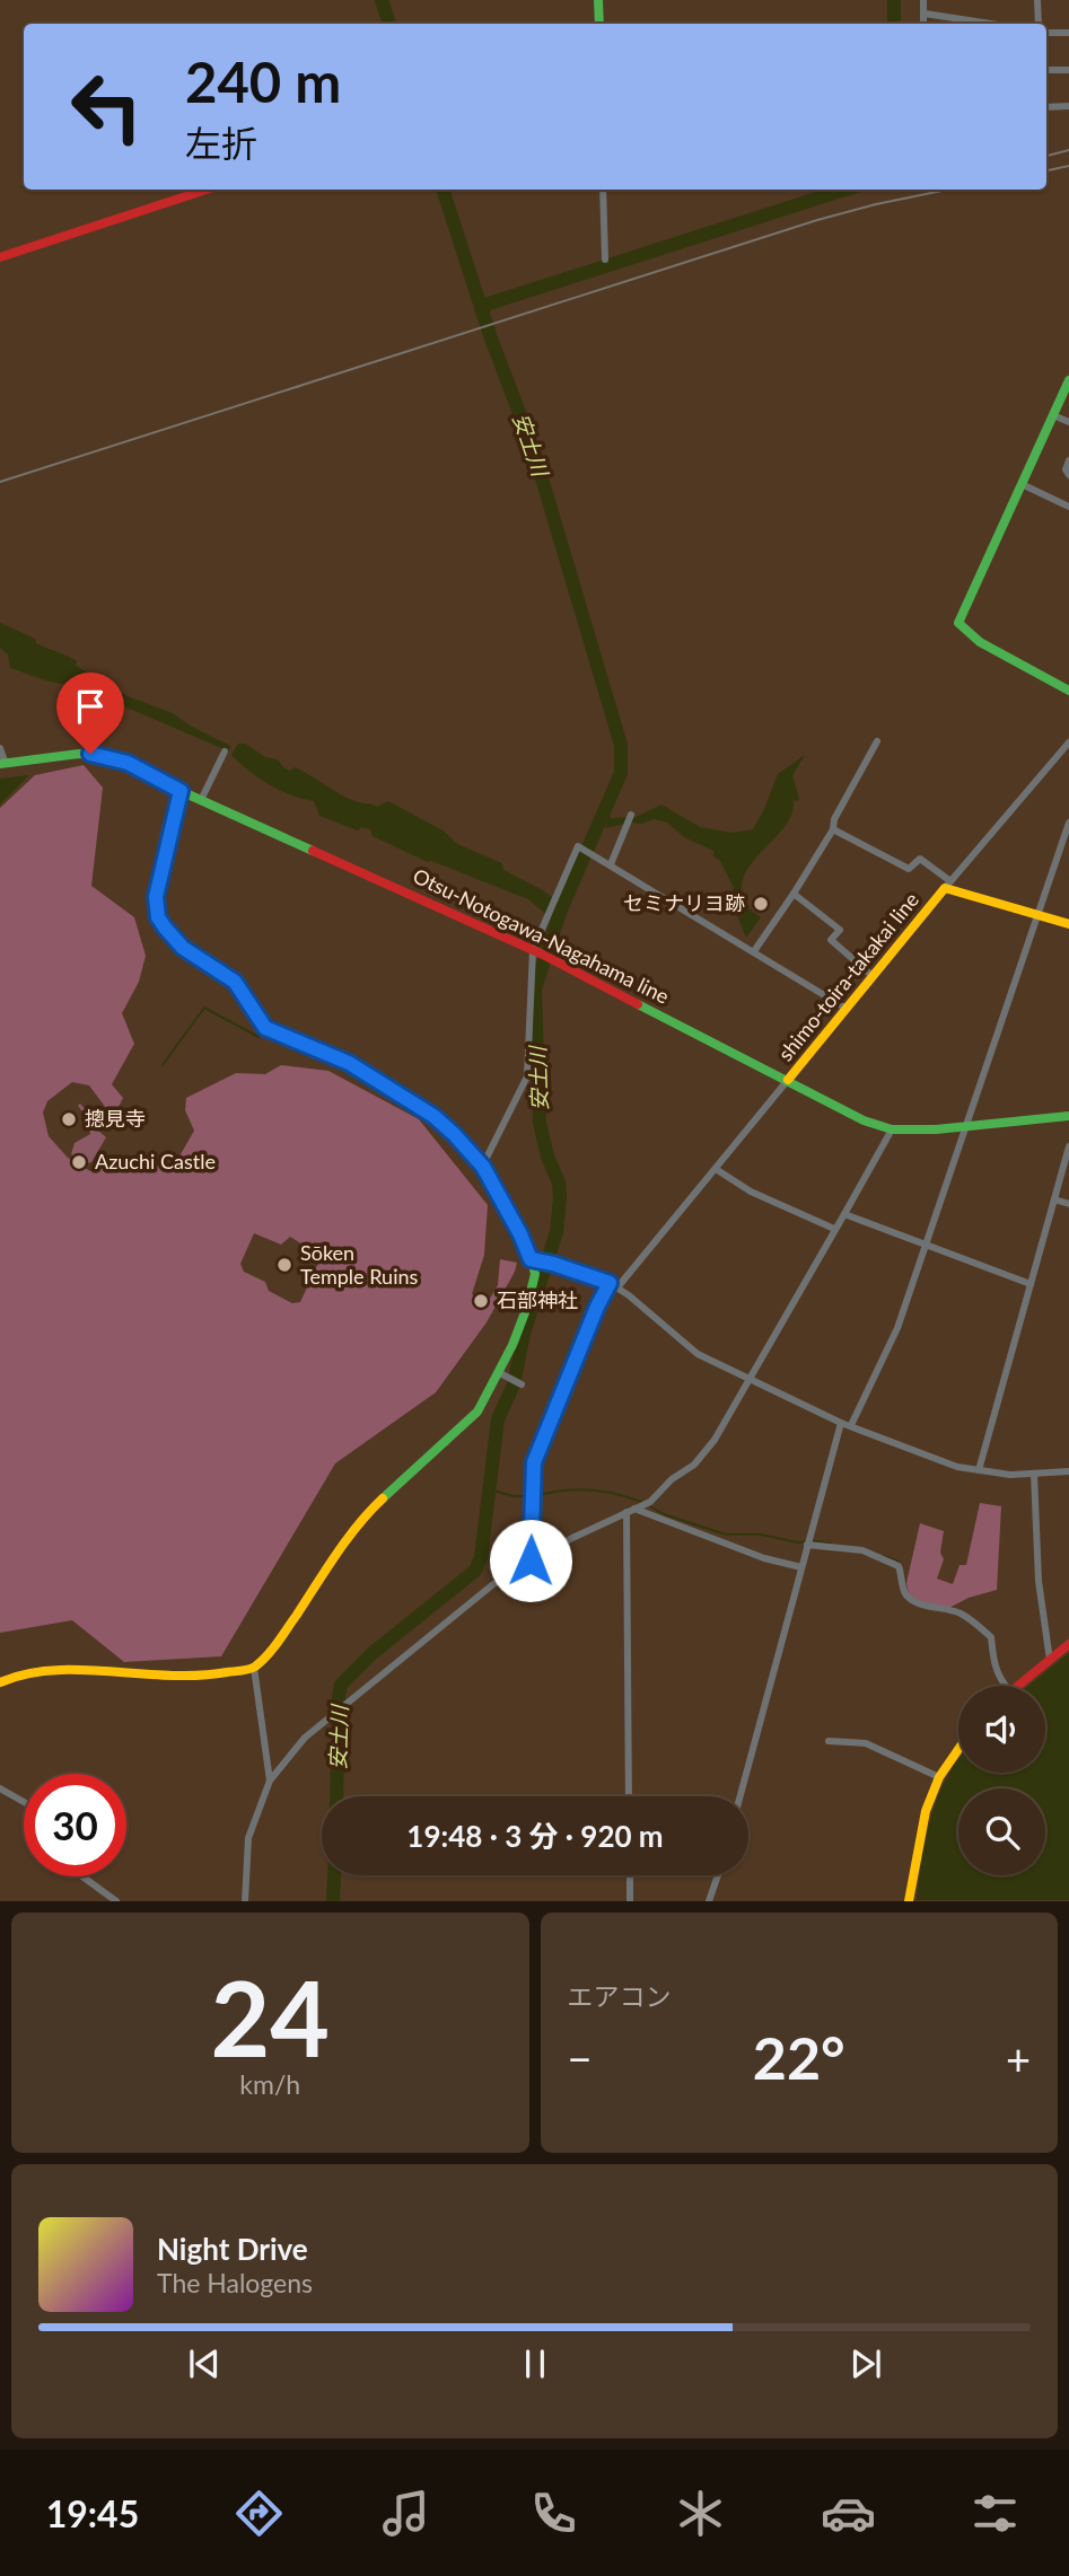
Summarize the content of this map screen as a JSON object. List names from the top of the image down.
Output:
{
  "streets": {
    "main road": ["Otsu-Notogawa-Nagahama line", "shimo-toira-takakai line"]
  },
  "crossings": [
    ["Otsu-Notogawa-Nagahama line", "shimo-toira-takakai line"]
  ],
  "water": ["安土川"],
  "places": [
    "セミナリヨ跡",
    "摠見寺",
    "Azuchi Castle",
    "Sōken Temple Ruins",
    "石部神社"
  ],
  "page": {
    "turn": ["240 m", "左折"],
    "limit": "30",
    "trip": "19:48 · 3 分 · 920 m",
    "tile": [
      ["24", "km/h"],
      "エアコン"
    ],
    "heat": ["−", "22°", "+"],
    "song": ["Night Drive", "The Halogens"],
    "tabs": "19:45"
  }
}
